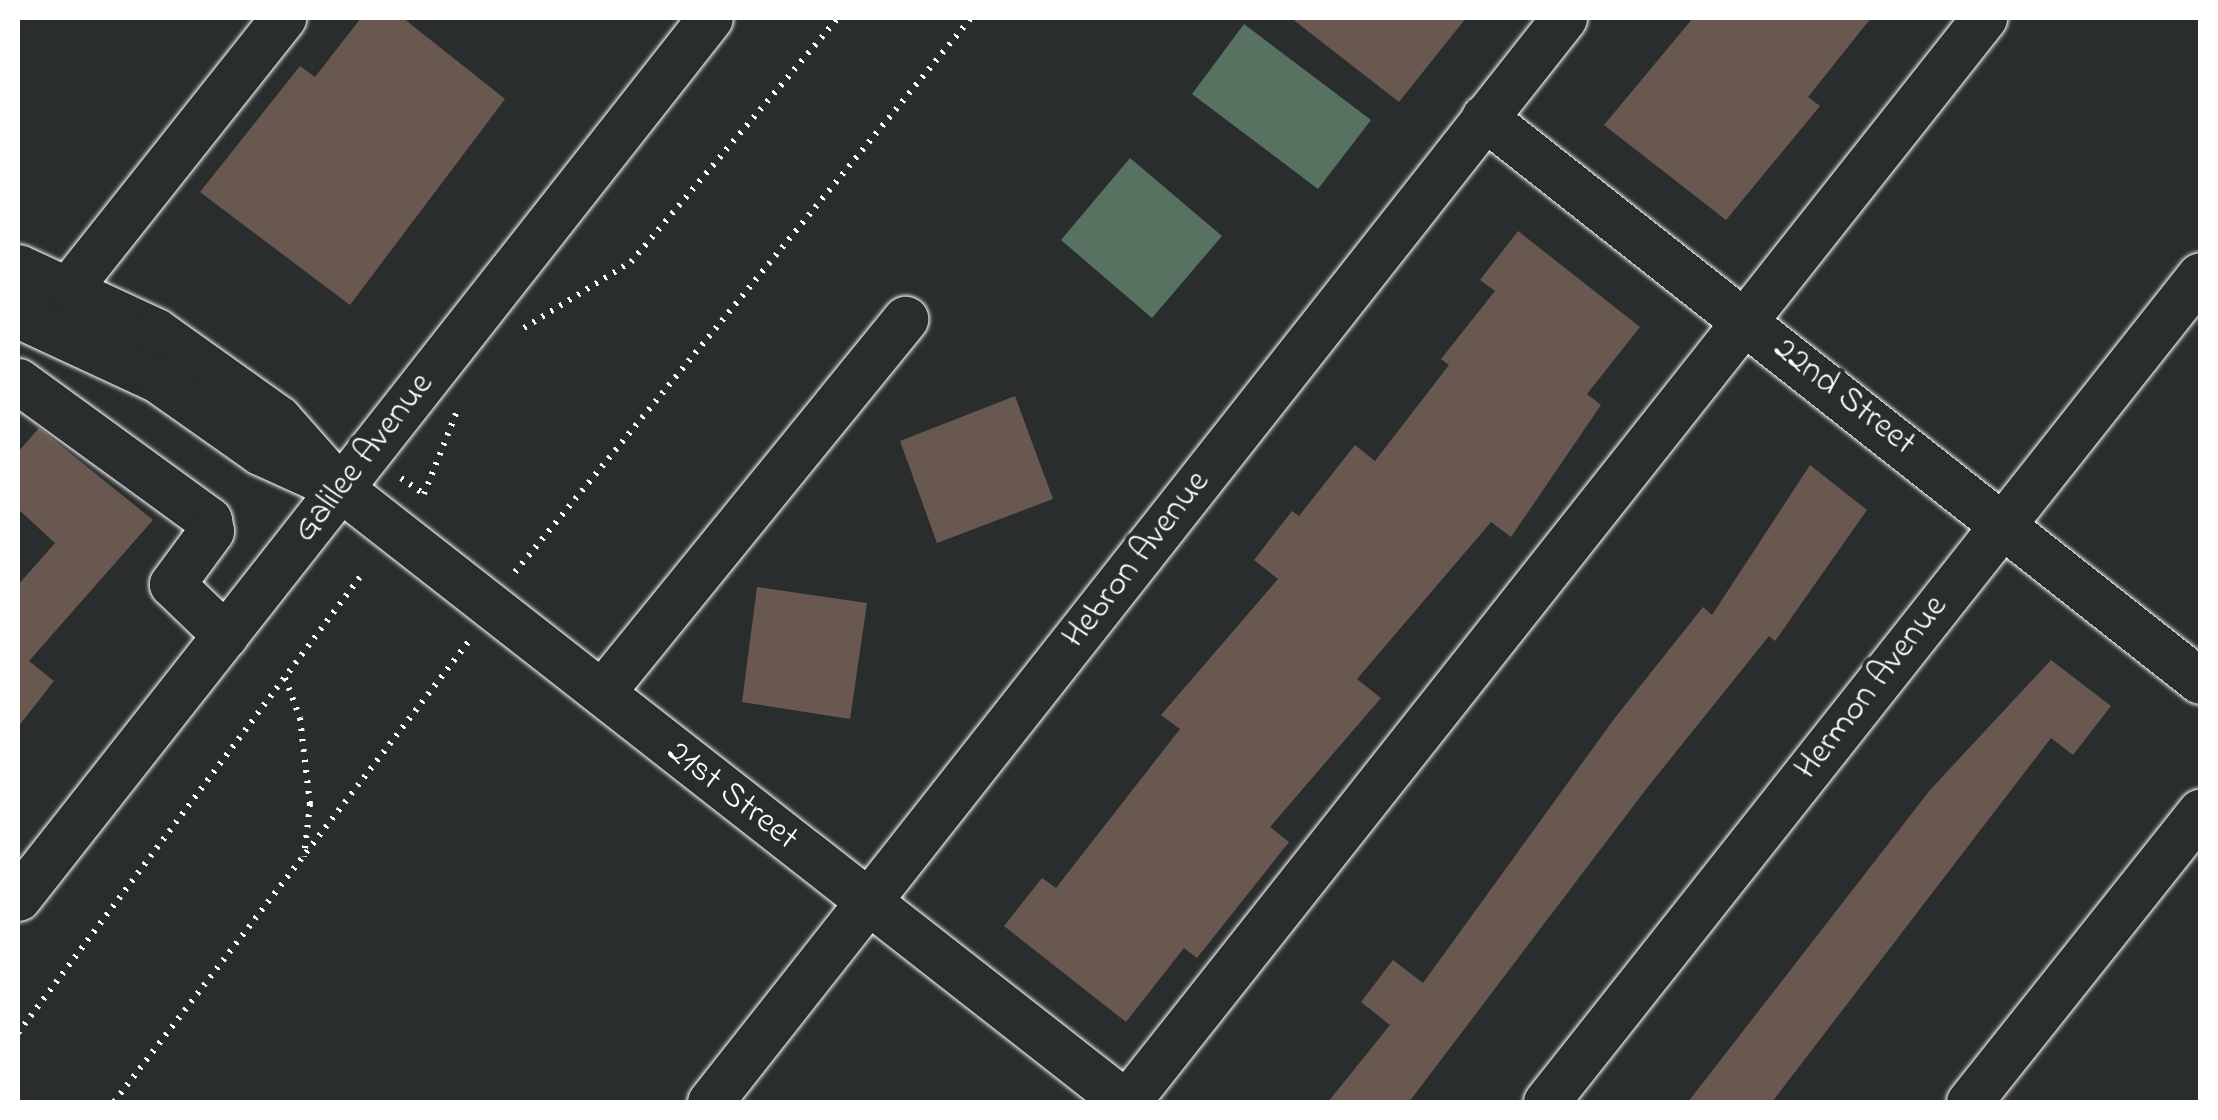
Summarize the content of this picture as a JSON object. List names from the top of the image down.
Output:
{
  "streets": {
    "street": [
      "22nd Street",
      "Galilee Avenue",
      "Hebron Avenue",
      "Hermon Avenue",
      "21st Street"
    ]
  },
  "crossings": [
    ["22nd Street", "Hebron Avenue"],
    ["22nd Street", "Hermon Avenue"],
    ["Galilee Avenue", "21st Street"],
    ["Hebron Avenue", "21st Street"]
  ]
}
